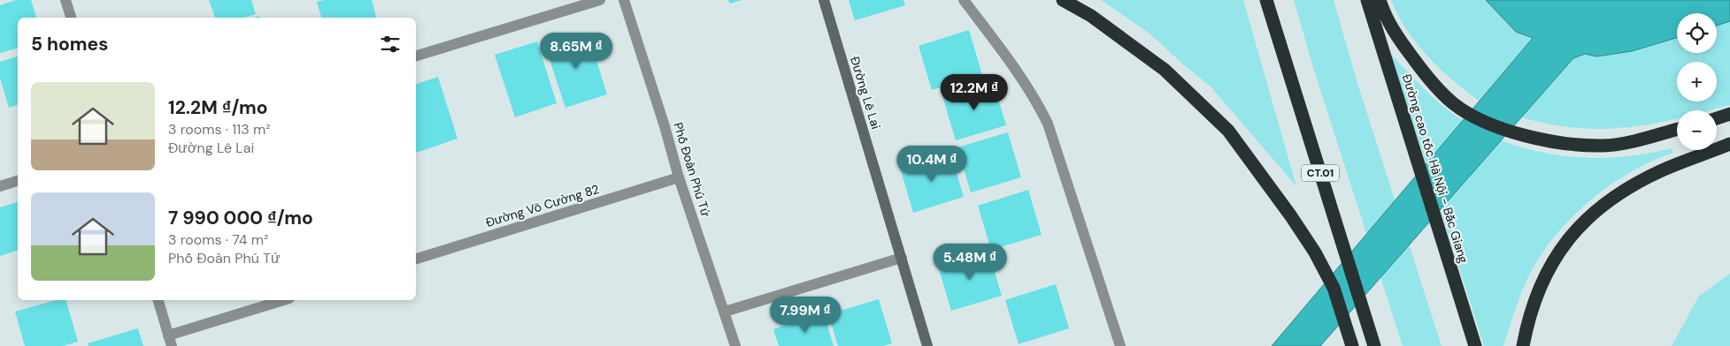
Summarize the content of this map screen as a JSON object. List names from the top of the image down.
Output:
{
  "streets": {
    "highway": ["Đường cao tốc Hà Nội - Bắc Giang", "CT.01"],
    "street": ["Đường Lê Lai", "Phố Đoàn Phú Tứ", "Đường Võ Cường 82"]
  },
  "crossings": [
    ["Phố Đoàn Phú Tứ", "Đường Võ Cường 82"]
  ],
  "page": {
    "map_buttons": ["+", "−"],
    "heading": "5 homes",
    "price": [
      "8.65M ₫",
      "12.2M ₫",
      "10.4M ₫",
      "5.48M ₫",
      "7.99M ₫"
    ],
    "list": [
      {
        "name": "12.2M ₫/mo",
        "note": "3 rooms · 113 m² · Đường Lê Lai"
      },
      {
        "name": "7 990 000 ₫/mo",
        "note": "3 rooms · 74 m² · Phố Đoàn Phú Tứ"
      }
    ]
  }
}
